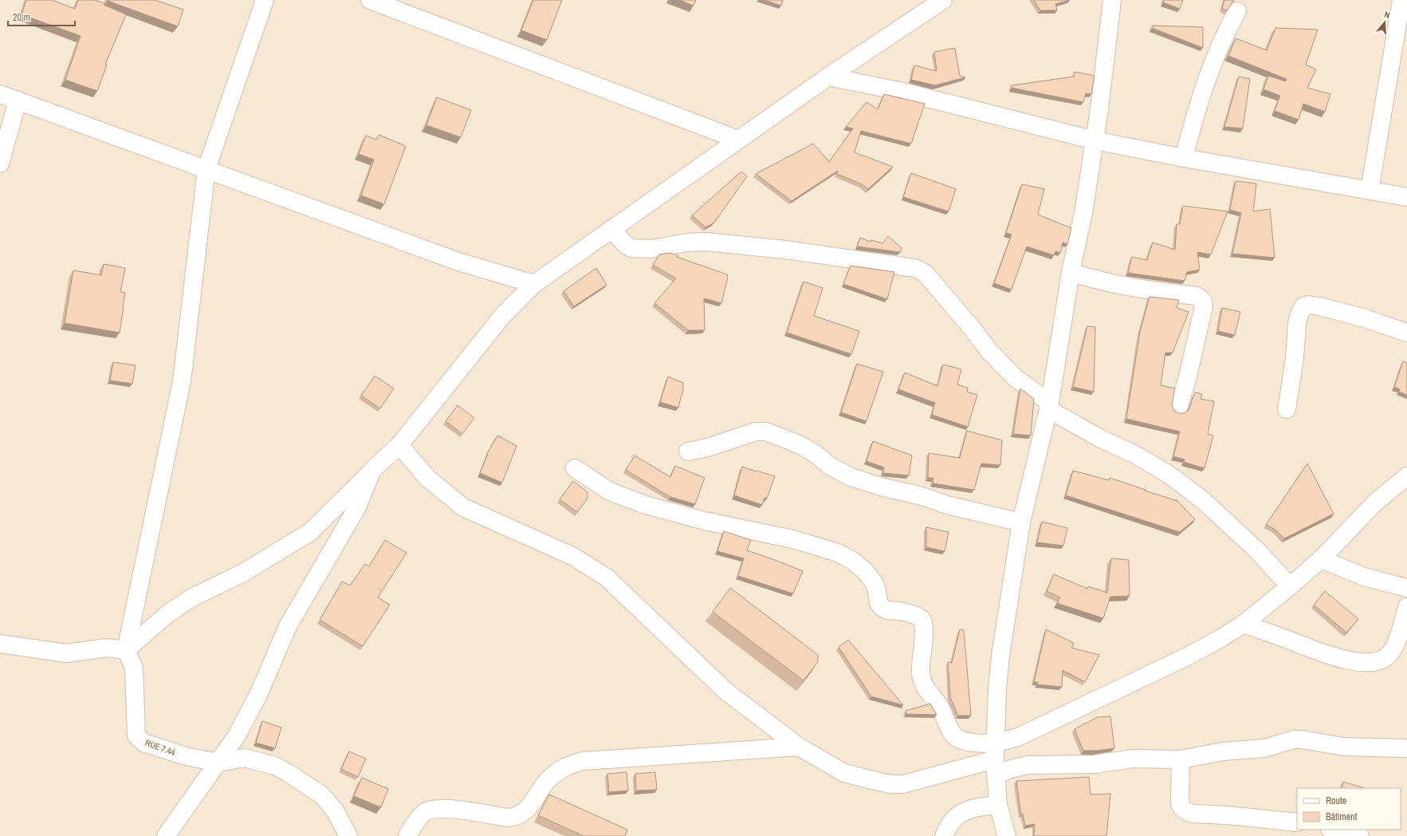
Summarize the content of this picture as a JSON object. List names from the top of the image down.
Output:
{
  "streets": {
    "street": ["RUE 7.44"]
  },
  "legend": ["Route", "Bâtiment"],
  "scale_bar": "20 m",
  "north": "top"
}
